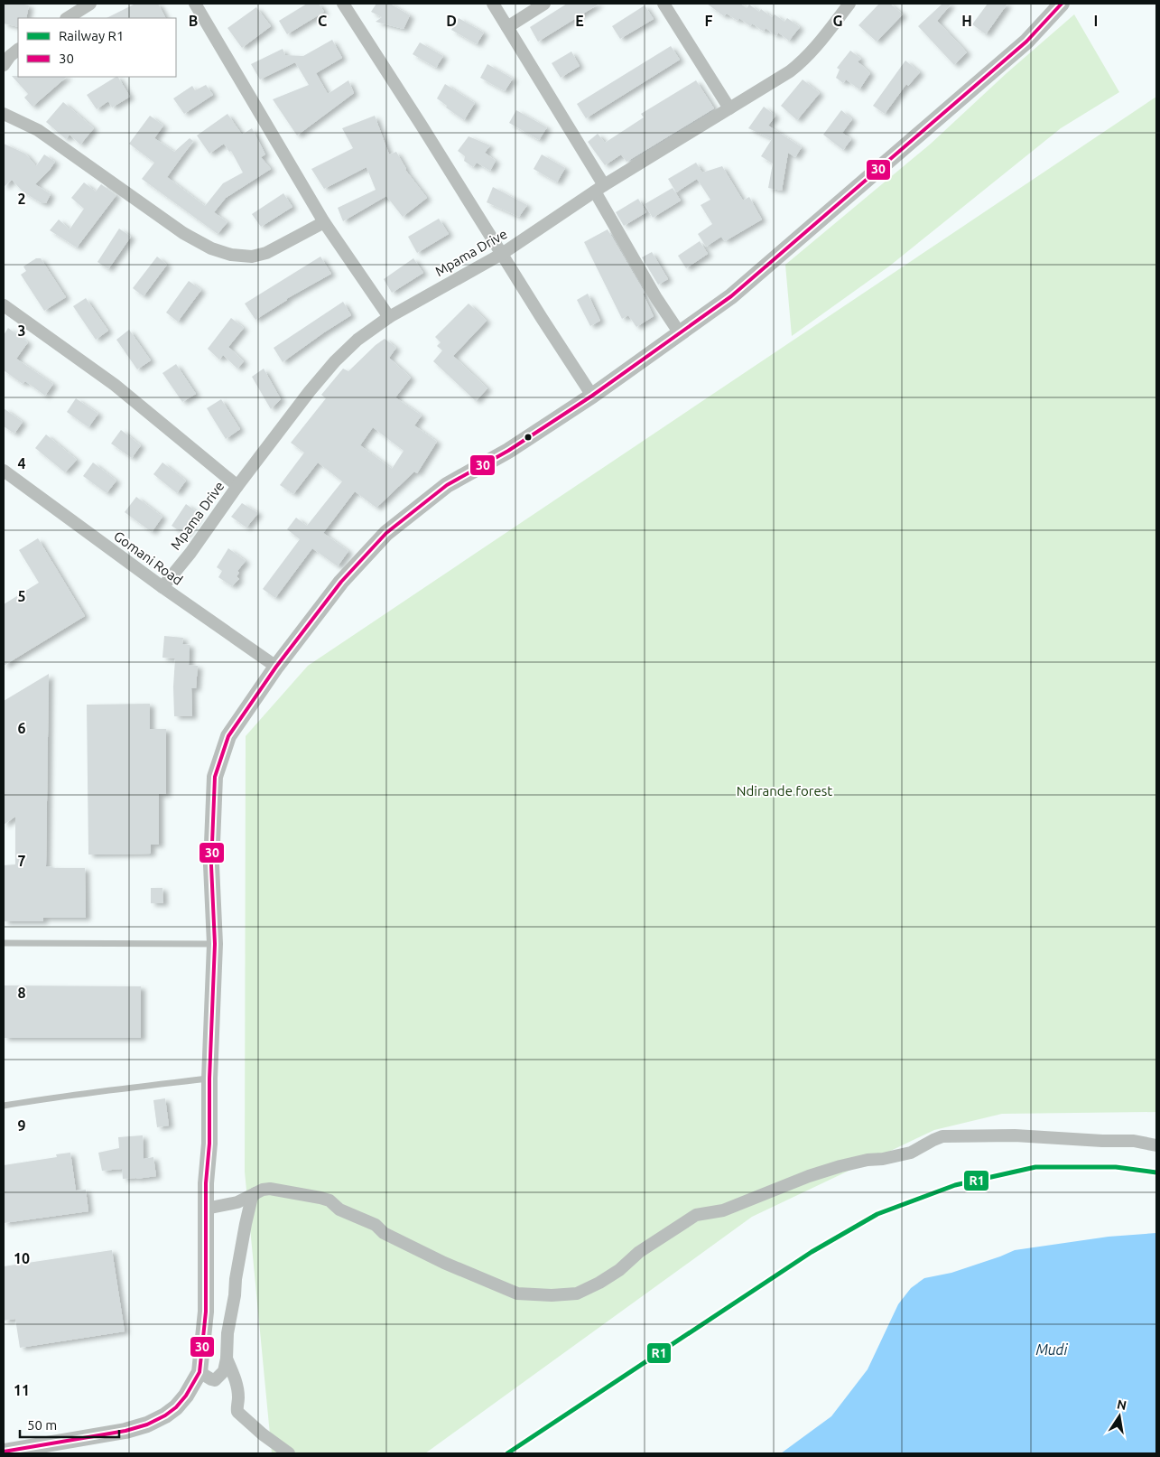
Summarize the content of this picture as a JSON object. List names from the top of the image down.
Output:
{
  "streets": {
    "street": ["Mpama Drive", "Gomani Road"]
  },
  "crossings": [
    ["Mpama Drive", "Gomani Road"]
  ],
  "water": ["Mudi"],
  "parks": ["Ndirande forest"],
  "lines": ["transit line 30", "rail line R1"],
  "legend": ["Railway R1", "30"],
  "scale_bar": "50 m",
  "north": "top",
  "grid": {
    "columns": [
      "B",
      "C",
      "D",
      "E",
      "F",
      "G",
      "H",
      "I"
    ],
    "rows": [
      "2",
      "3",
      "4",
      "5",
      "6",
      "7",
      "8",
      "9",
      "10",
      "11"
    ]
  }
}
